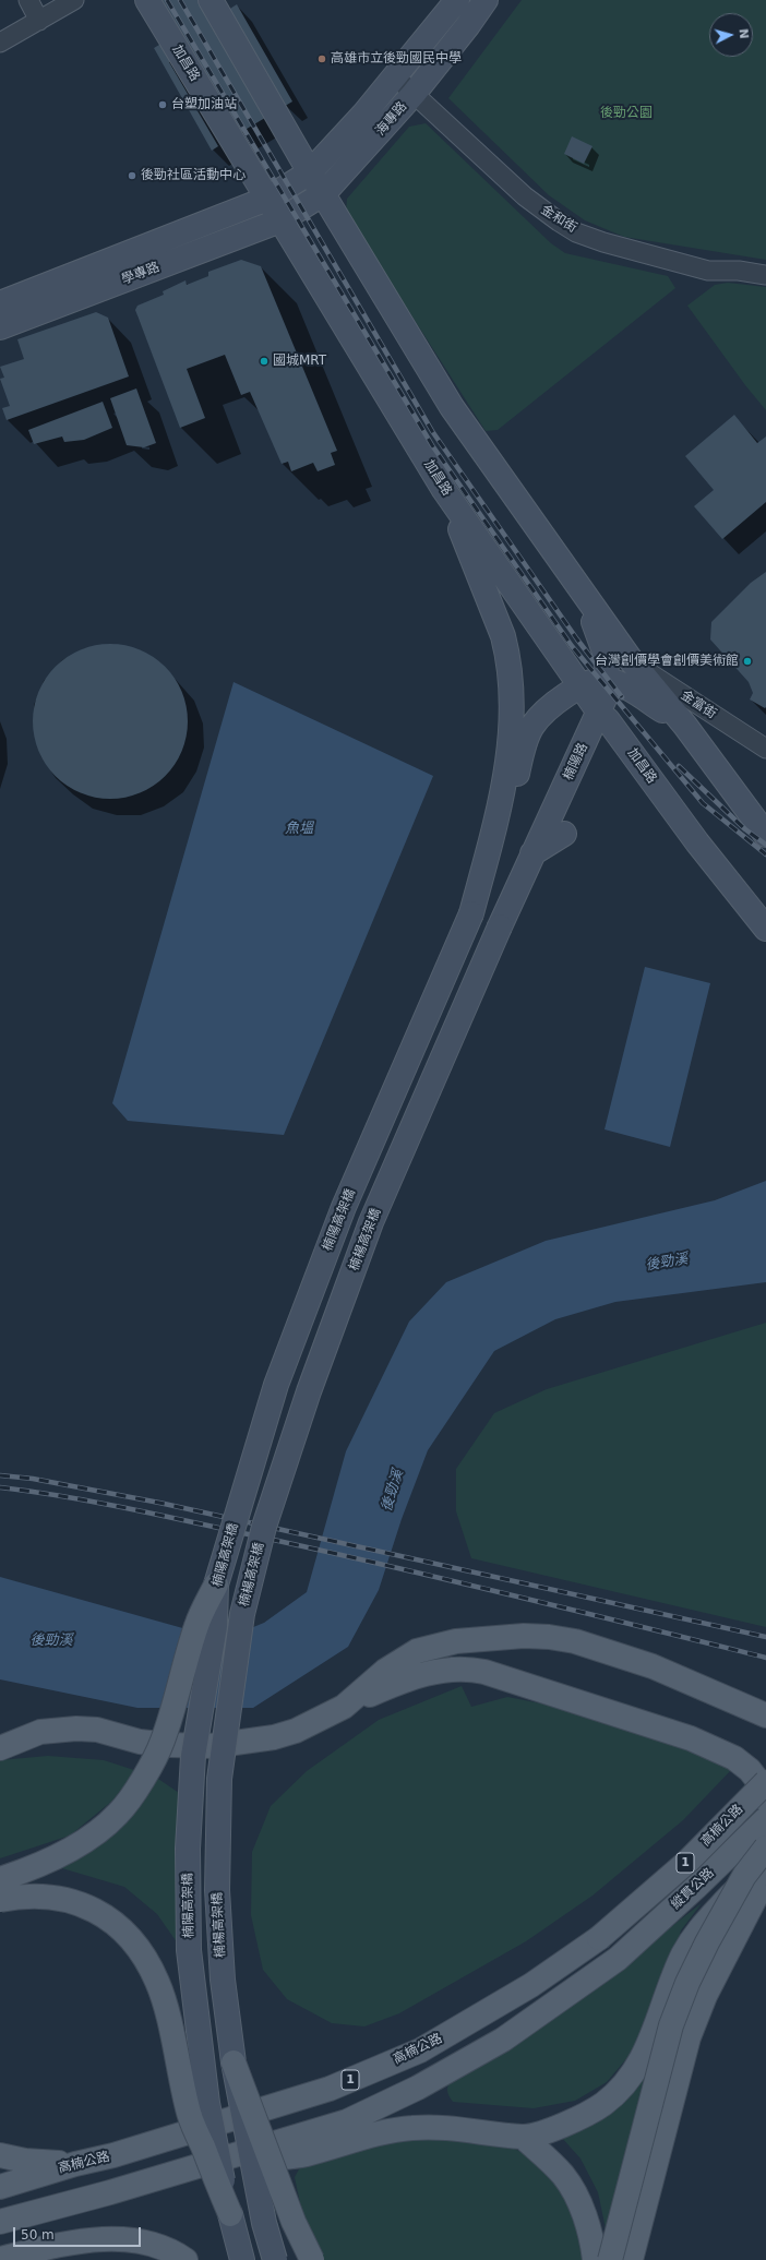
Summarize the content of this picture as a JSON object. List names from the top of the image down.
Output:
{
  "streets": {
    "main road": ["高楠公路", "1", "縱貫公路"],
    "street": [
      "加昌路",
      "海專路",
      "金和街",
      "學專路",
      "金富街",
      "楠陽路",
      "楠陽高架橋",
      "楠楊高架橋"
    ]
  },
  "crossings": [
    ["加昌路", "海專路"],
    ["加昌路", "學專路"],
    ["加昌路", "楠陽路"],
    ["海專路", "金和街"],
    ["海專路", "學專路"],
    ["楠陽路", "楠楊高架橋"],
    ["1", "縱貫公路"]
  ],
  "water": ["魚塭", "後勁溪"],
  "parks": ["後勁公園"],
  "places": [
    "高雄市立後勁國民中學",
    "台塑加油站",
    "後勁社區活動中心",
    "國城MRT",
    "台灣創價學會創價美術館"
  ],
  "scale_bar": "50 m",
  "north": "right"
}
